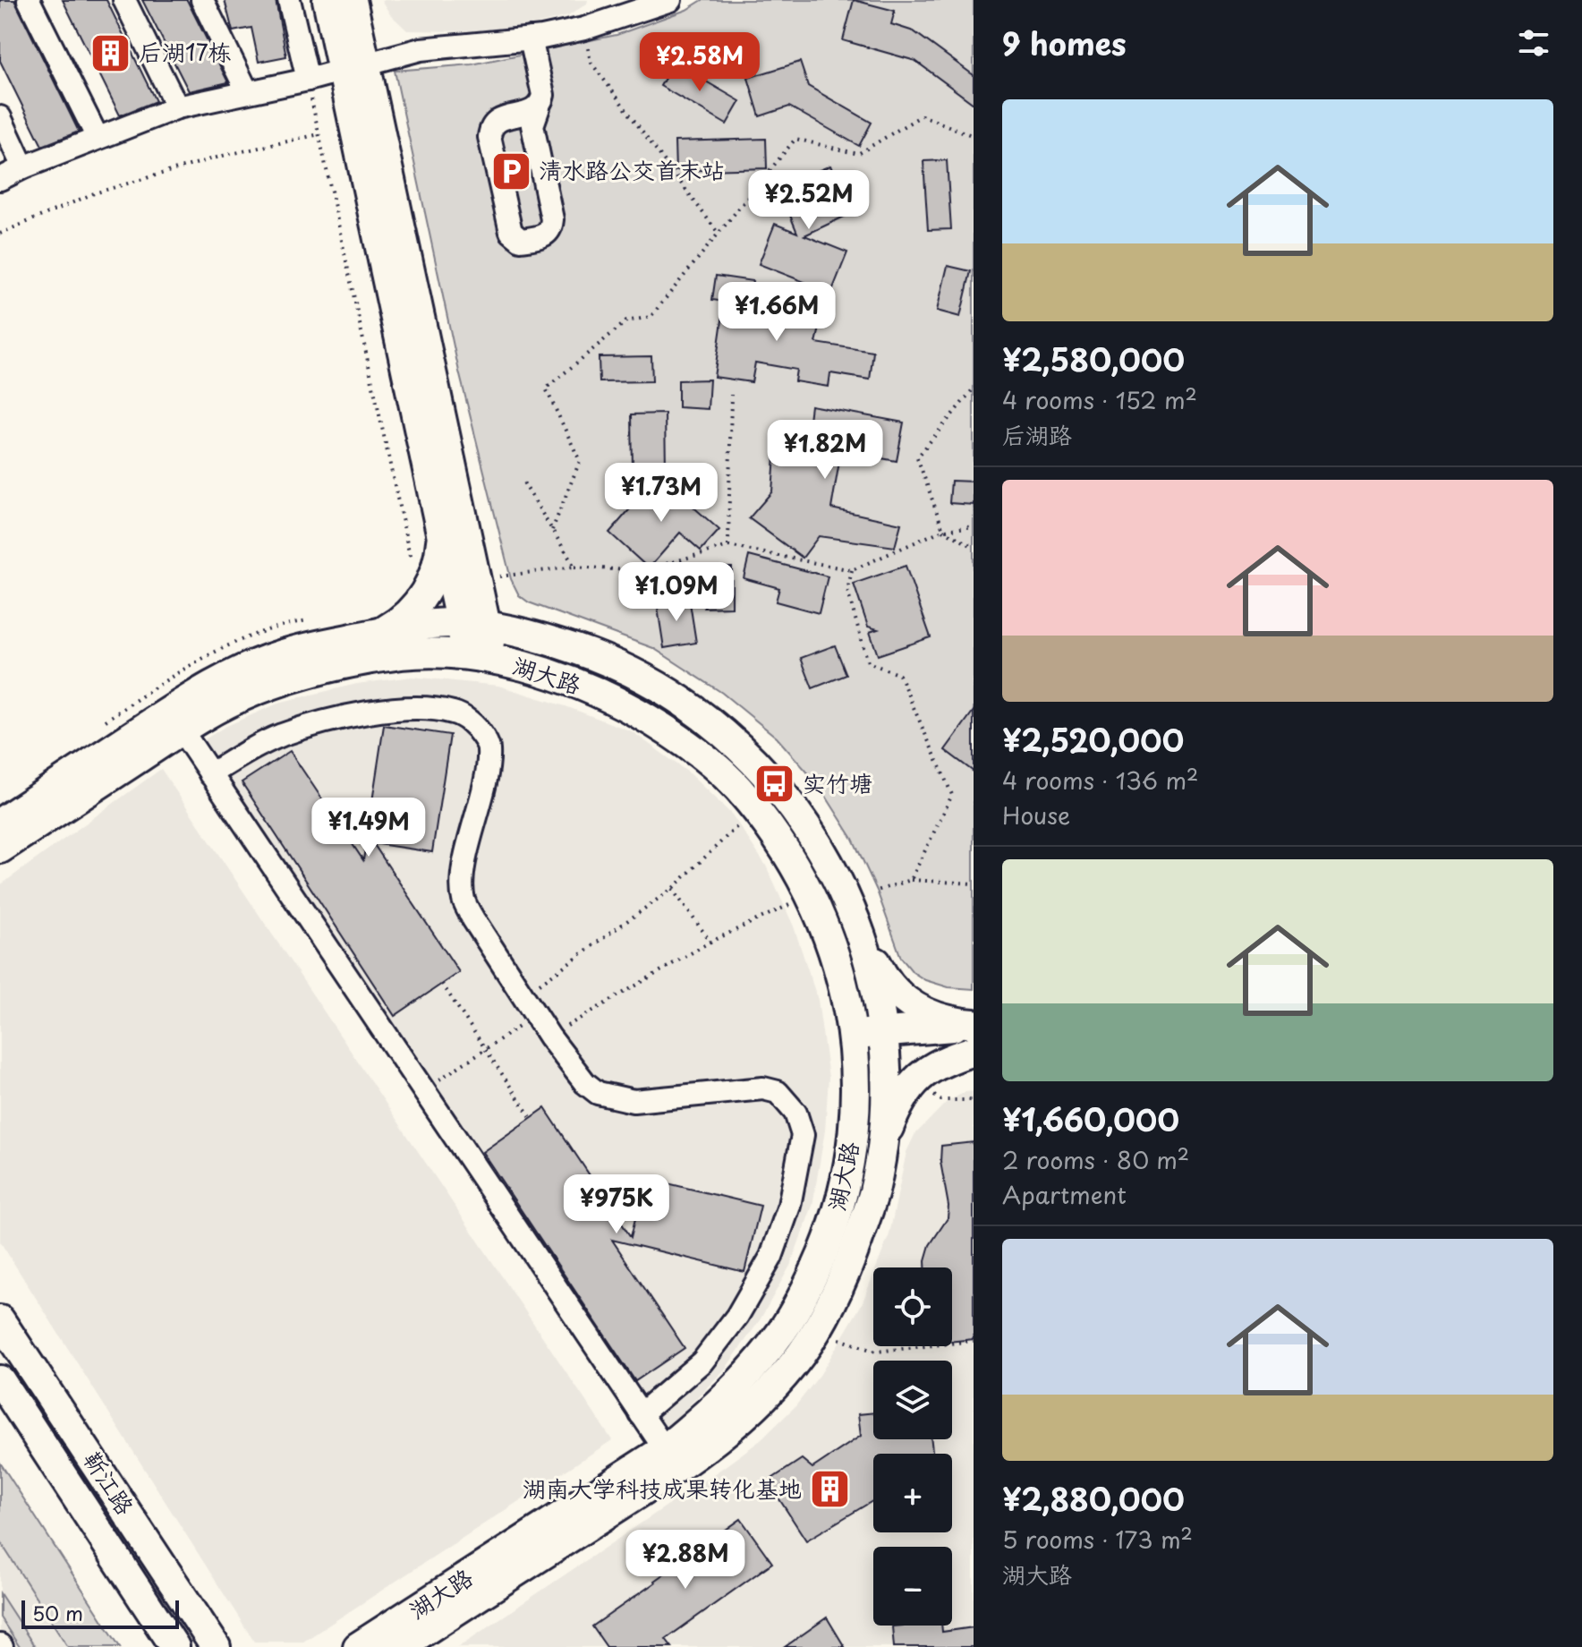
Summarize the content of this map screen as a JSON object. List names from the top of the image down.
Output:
{
  "streets": {
    "main road": ["湖大路", "靳江路"]
  },
  "places": {
    "building": ["后湖17栋", "湖南大学科技成果转化基地"],
    "parking": ["清水路公交首末站"],
    "bus stop": ["实竹塘"]
  },
  "scale_bar": "50 m",
  "page": {
    "heading": "9 homes",
    "price": [
      "¥2.58M",
      "¥2.52M",
      "¥1.66M",
      "¥1.82M",
      "¥1.73M",
      "¥1.09M",
      "¥1.49M",
      "¥975K",
      "¥2.88M"
    ],
    "list": [
      {
        "name": "¥2,580,000",
        "note": "4 rooms · 152 m² · 后湖路"
      },
      {
        "name": "¥2,520,000",
        "note": "4 rooms · 136 m² · House"
      },
      {
        "name": "¥1,660,000",
        "note": "2 rooms · 80 m² · Apartment"
      },
      {
        "name": "¥2,880,000",
        "note": "5 rooms · 173 m² · 湖大路"
      }
    ],
    "map_buttons": ["+", "−"],
    "scale": "50 m"
  }
}
